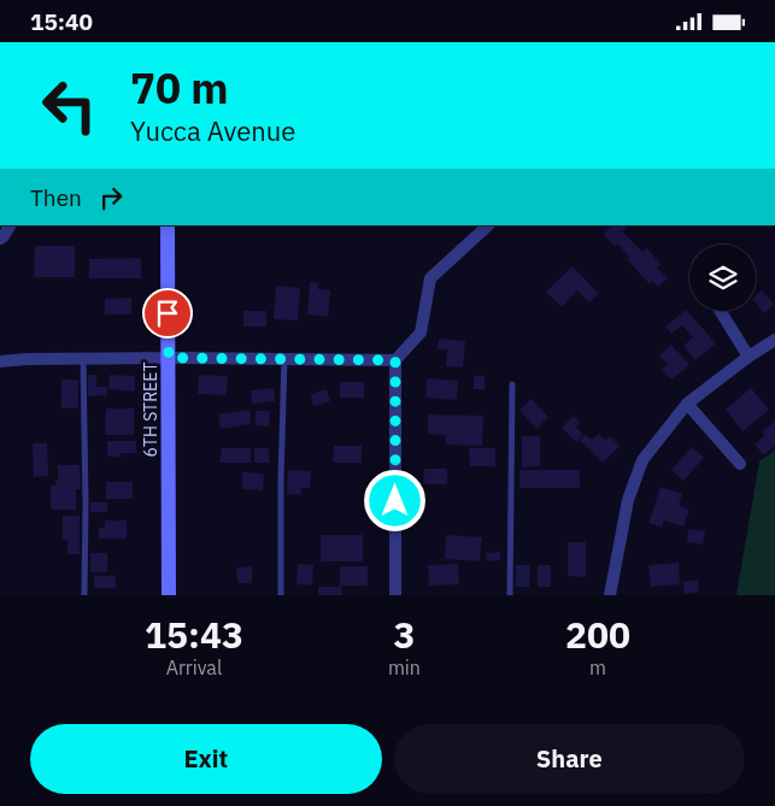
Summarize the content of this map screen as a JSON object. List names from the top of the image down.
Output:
{
  "streets": {
    "street": ["6TH STREET"]
  },
  "page": {
    "status": "15:40",
    "turn": ["70 m", "Yucca Avenue"],
    "then": "Then",
    "eta": [
      "15:43",
      "Arrival",
      "3",
      "min",
      "200",
      "m"
    ],
    "buttons": ["Exit", "Share"]
  }
}
